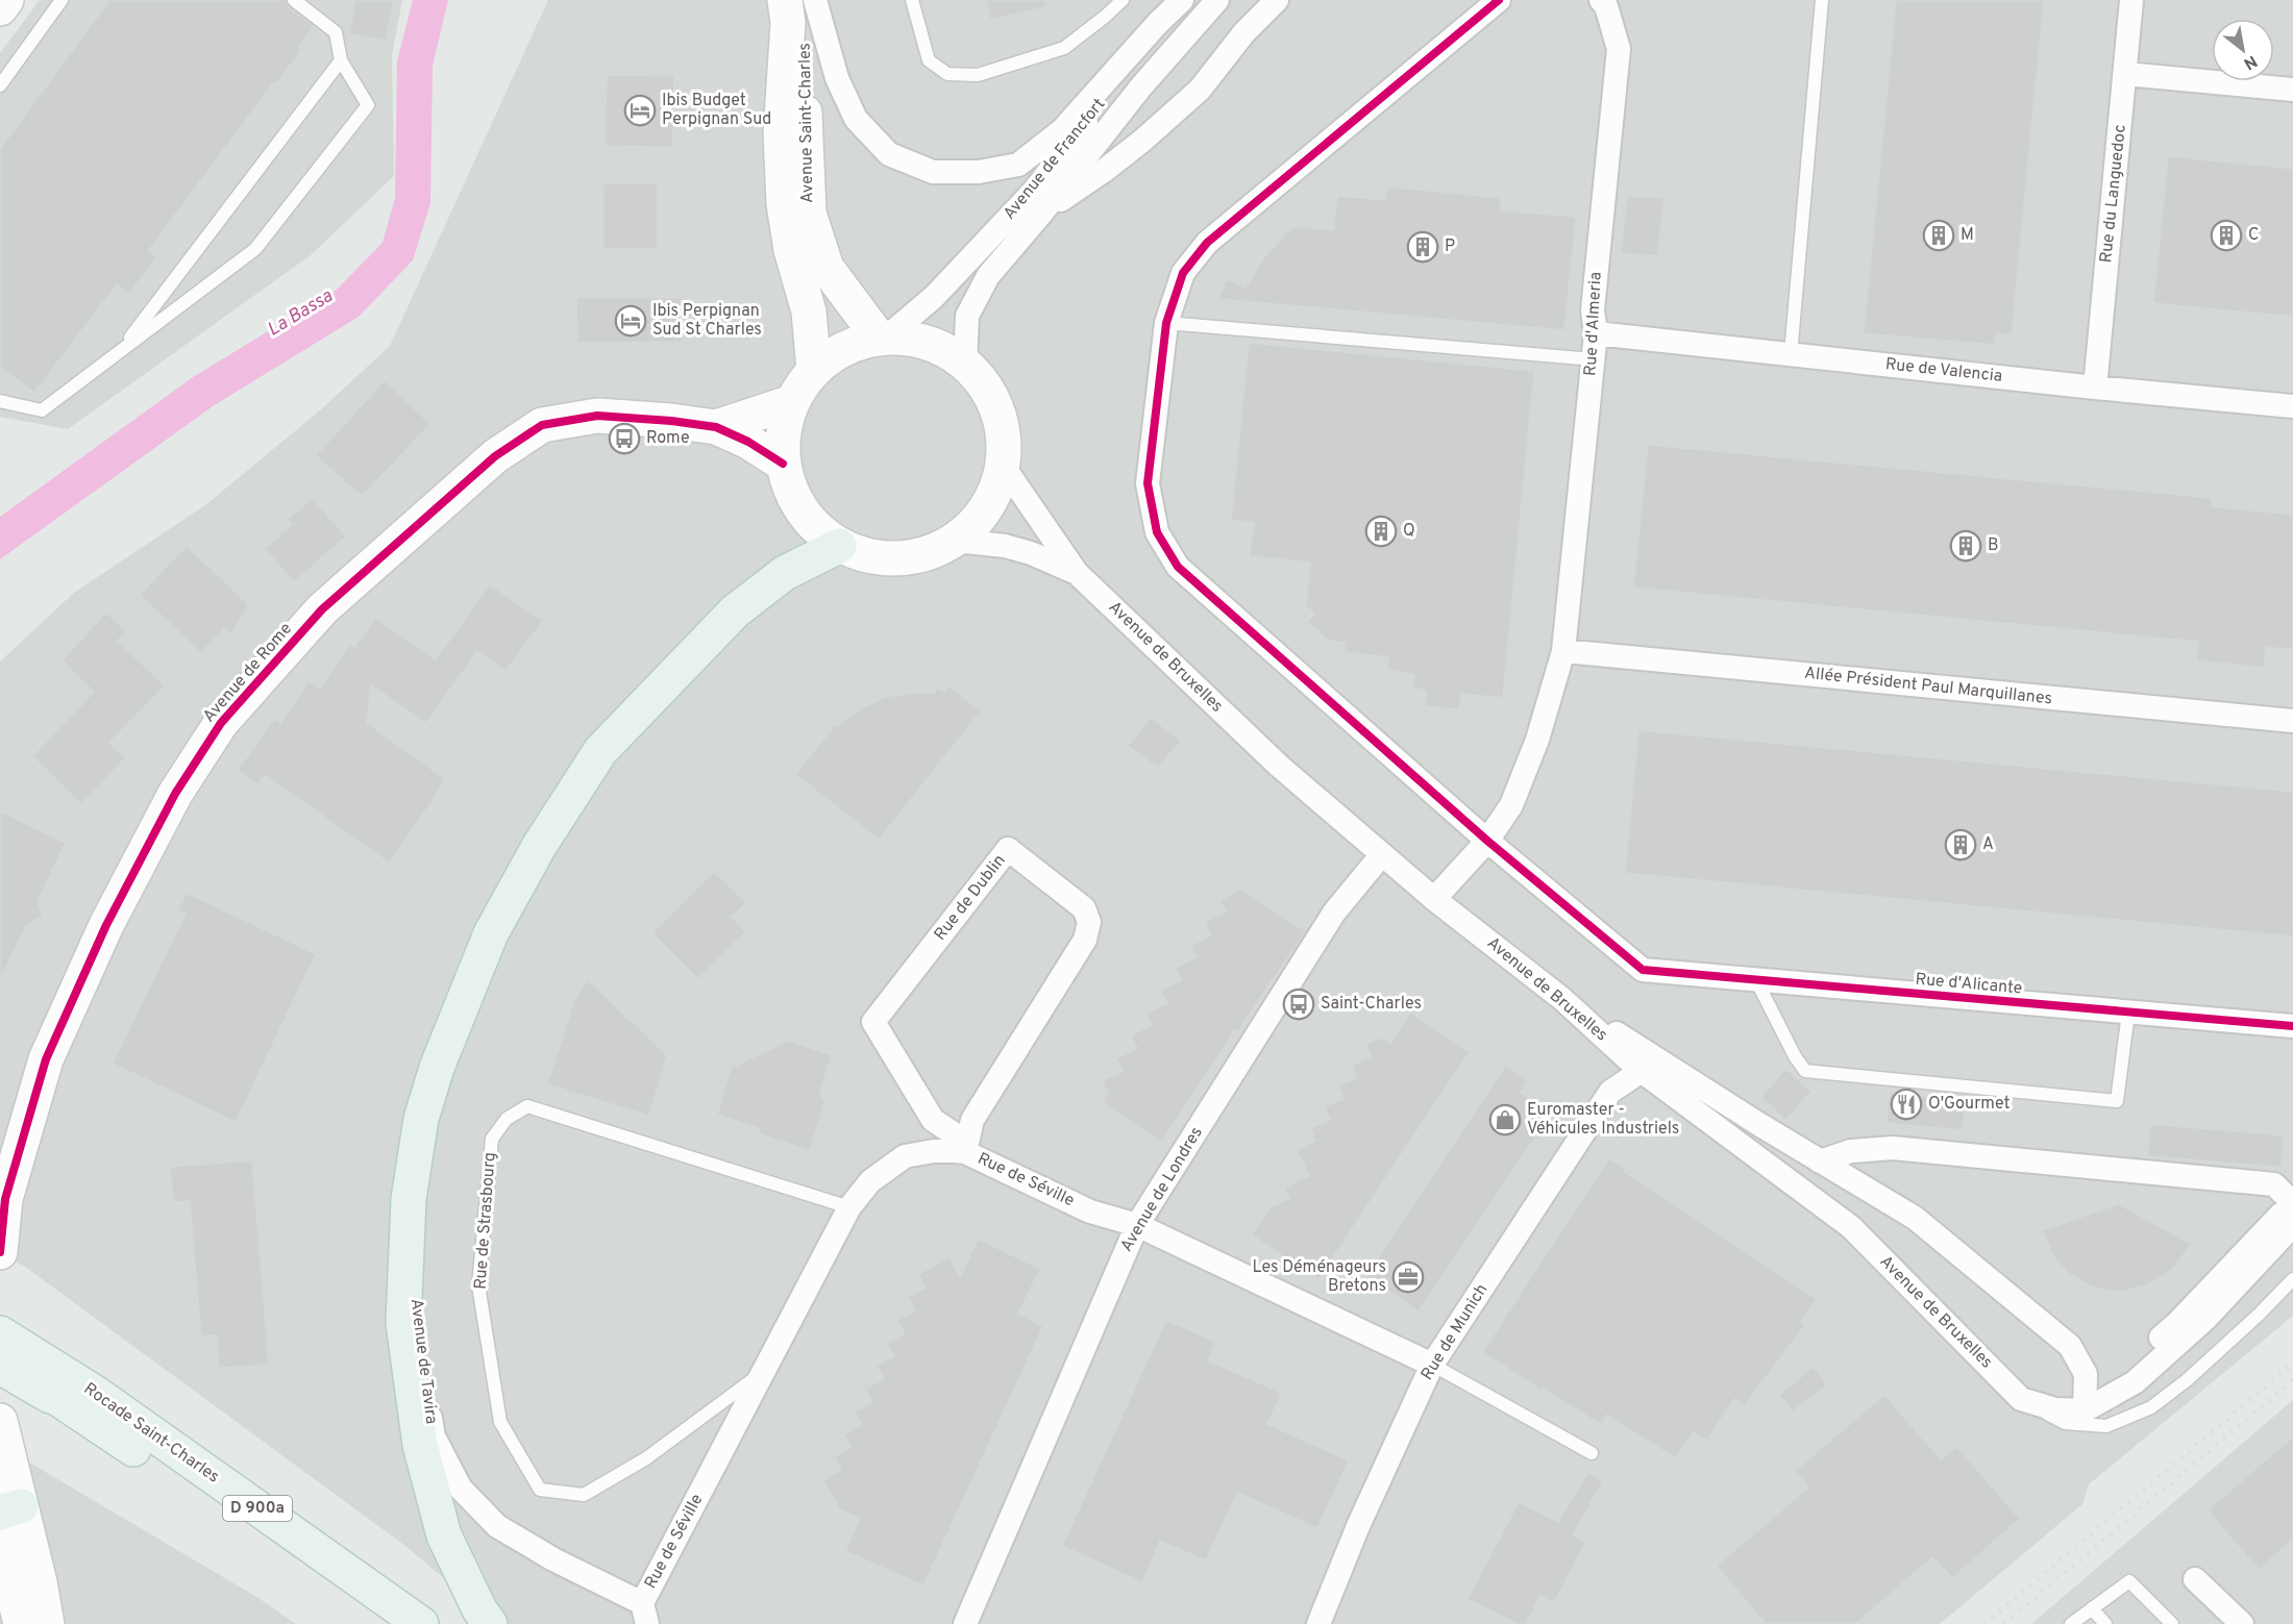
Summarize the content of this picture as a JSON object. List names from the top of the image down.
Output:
{
  "streets": {
    "main road": ["Rocade Saint-Charles", "D 900a"],
    "street": [
      "Avenue Saint-Charles",
      "Avenue de Francfort",
      "Rue du Languedoc",
      "Rue d'Almeria",
      "Rue de Valencia",
      "Avenue de Bruxelles",
      "Avenue de Rome",
      "Allée Président Paul Marquillanes",
      "Rue de Dublin",
      "Rue d'Alicante",
      "Rue de Séville",
      "Avenue de Londres",
      "Rue de Munich",
      "Avenue de Tavira"
    ],
    "lane": ["Rue de Strasbourg"]
  },
  "crossings": [
    ["Avenue Saint-Charles", "Avenue de Francfort"],
    ["Avenue Saint-Charles", "Avenue de Bruxelles"],
    ["Avenue Saint-Charles", "Avenue de Rome"],
    ["Avenue de Francfort", "Avenue de Bruxelles"],
    ["Avenue de Francfort", "Avenue de Rome"],
    ["Rue du Languedoc", "Rue de Valencia"],
    ["Rue d'Almeria", "Rue de Valencia"],
    ["Rue d'Almeria", "Avenue de Bruxelles"],
    ["Rue d'Almeria", "Allée Président Paul Marquillanes"],
    ["Rue d'Almeria", "Rue d'Alicante"],
    ["Avenue de Bruxelles", "Avenue de Rome"],
    ["Avenue de Bruxelles", "Avenue de Londres"],
    ["Avenue de Bruxelles", "Rue de Munich"],
    ["Rue de Dublin", "Rue de Séville"],
    ["Rue de Séville", "Avenue de Londres"],
    ["Rue de Séville", "Rue de Strasbourg"],
    ["Rue de Séville", "Rue de Munich"],
    ["Rue de Séville", "Avenue de Tavira"]
  ],
  "water": ["La Bassa"],
  "places": {
    "hotel": ["Ibis Budget Perpignan Sud", "Ibis Perpignan Sud St Charles"],
    "building": [
      "M",
      "C",
      "P",
      "Q",
      "B",
      "A"
    ],
    "bus stop": ["Rome", "Saint-Charles"],
    "restaurant": ["O'Gourmet"],
    "shop": ["Euromaster - Véhicules Industriels"],
    "office": ["Les Déménageurs Bretons"]
  },
  "north": "bottom right"
}
